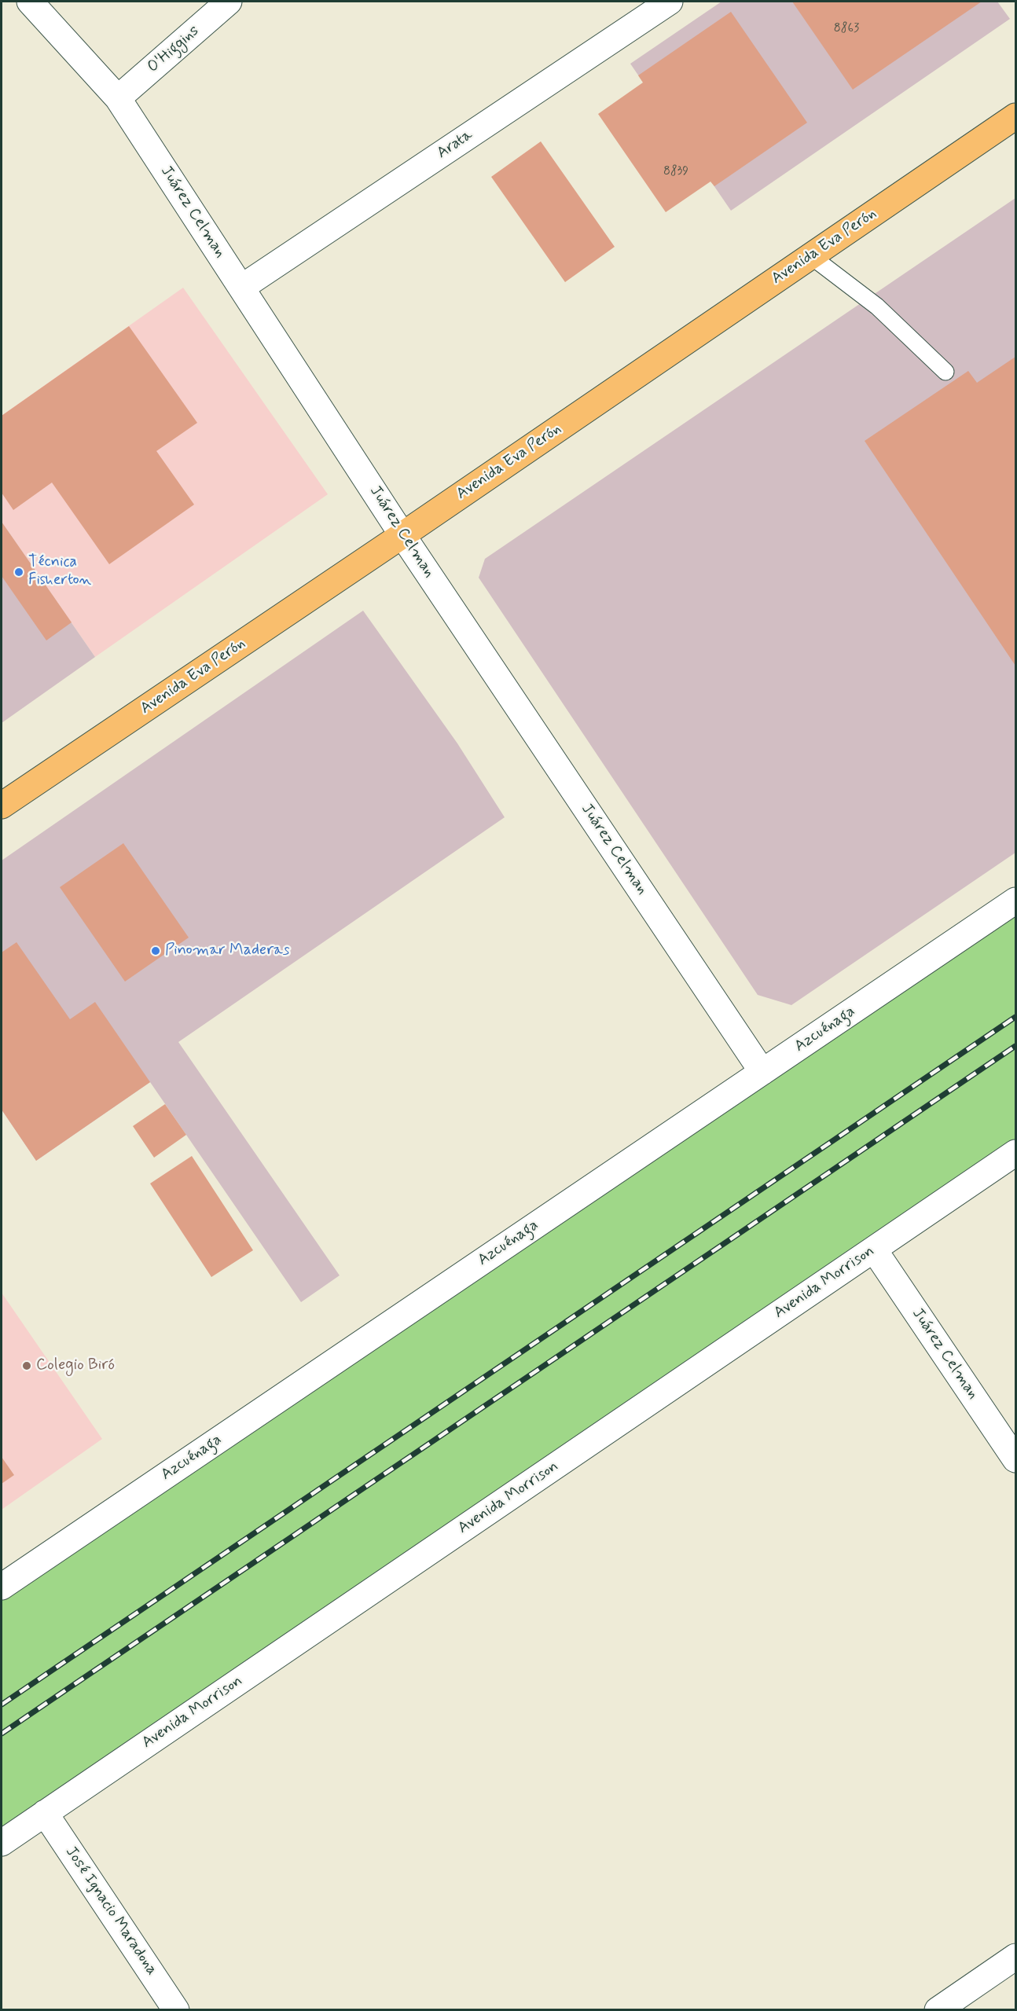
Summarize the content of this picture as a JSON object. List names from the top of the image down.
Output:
{
  "streets": {
    "main road": ["Avenida Eva Perón"],
    "street": [
      "O'Higgins",
      "Arata",
      "Juárez Celman",
      "Azcuénaga",
      "Avenida Morrison",
      "José Ignacio Maradona"
    ]
  },
  "crossings": [
    ["O'Higgins", "Juárez Celman"],
    ["Arata", "Juárez Celman"],
    ["Juárez Celman", "Avenida Eva Perón"],
    ["Juárez Celman", "Azcuénaga"],
    ["Juárez Celman", "Avenida Morrison"],
    ["Avenida Morrison", "José Ignacio Maradona"]
  ],
  "places": ["Técnica Fisherton", "Pinomar Maderas", "Colegio Biró"],
  "house_numbers": ["8863", "8839"]
}
